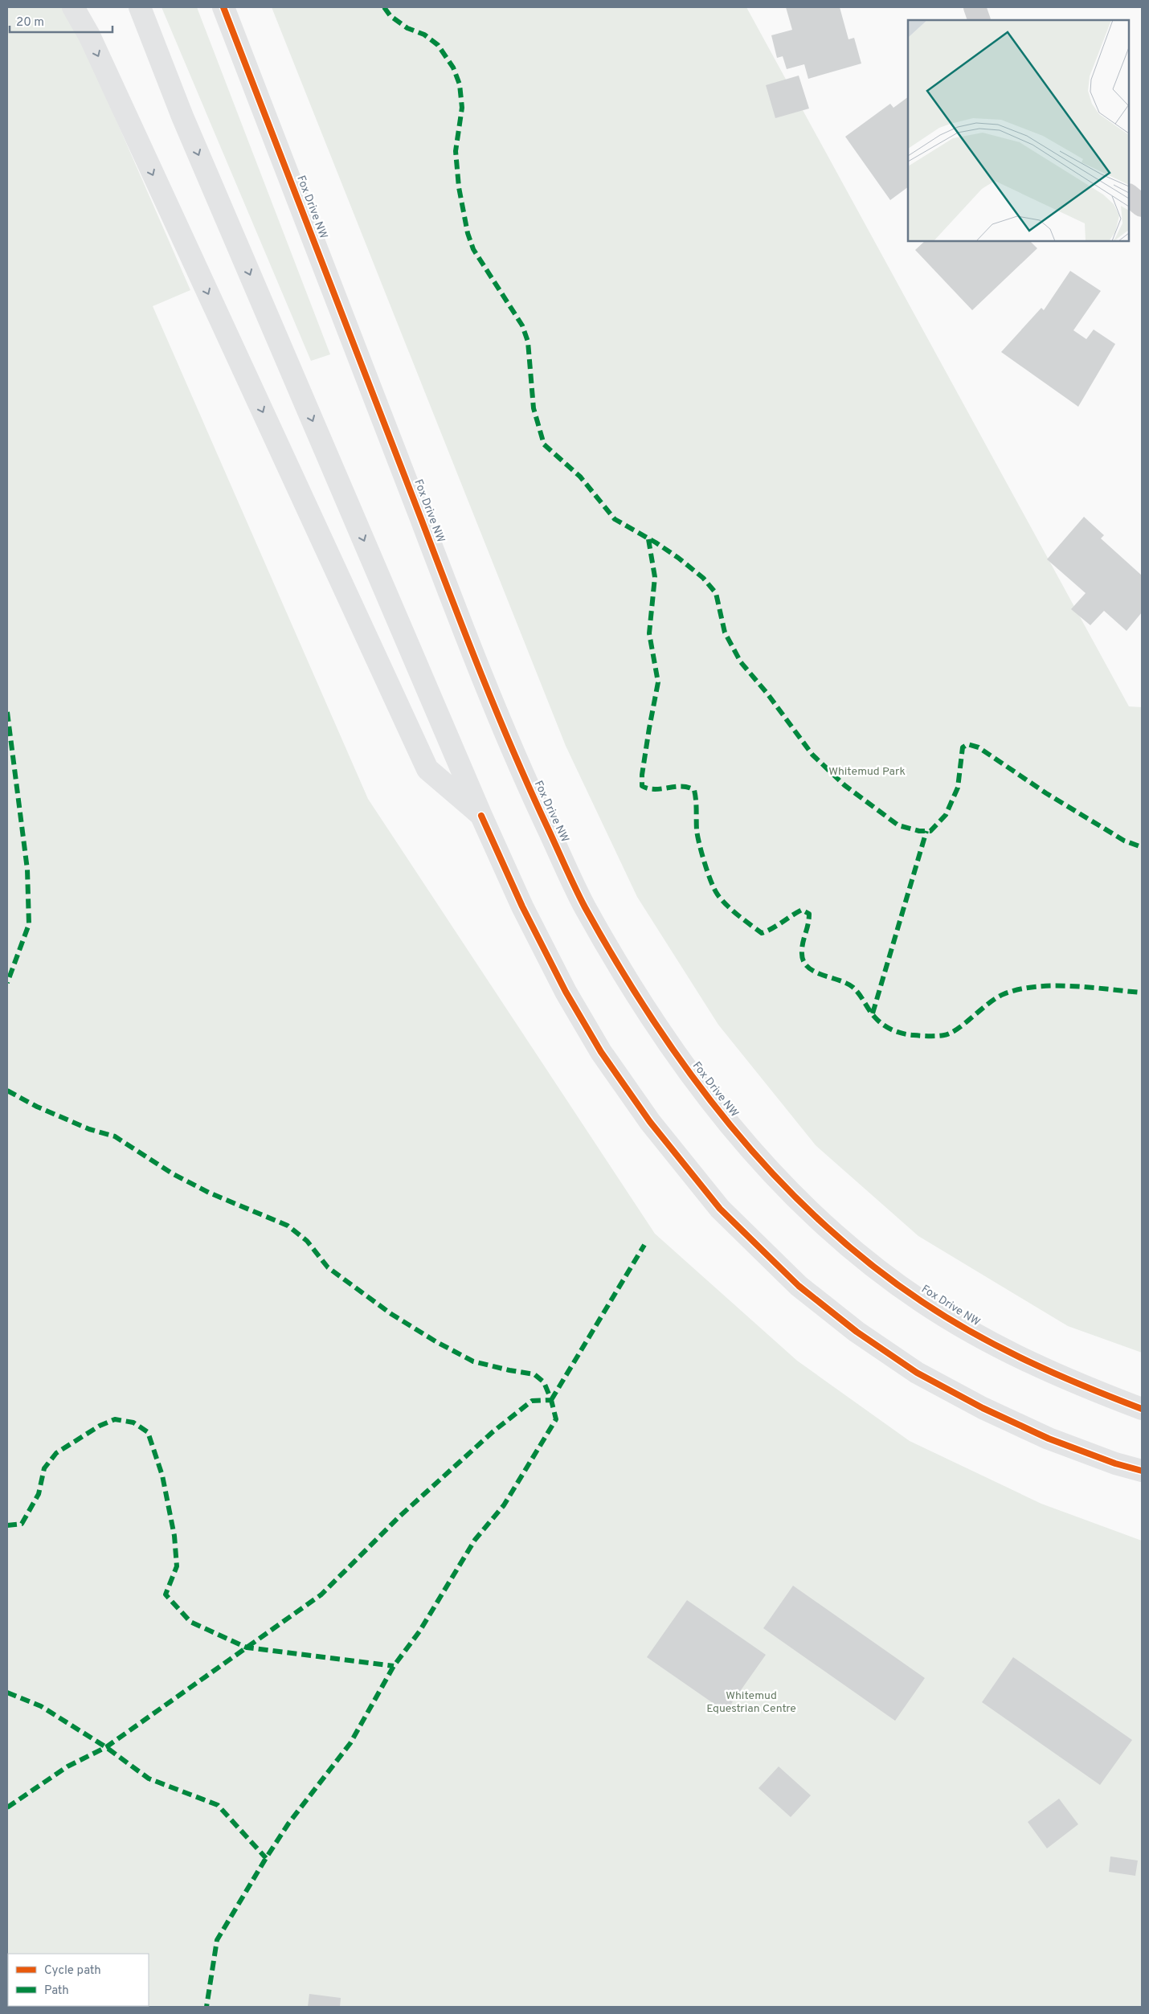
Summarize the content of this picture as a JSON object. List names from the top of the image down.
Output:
{
  "streets": {
    "main road": ["Fox Drive NW"]
  },
  "parks": ["Whitemud Park", "Whitemud Equestrian Centre"],
  "legend": ["Cycle path", "Path"],
  "scale_bar": "20 m"
}
